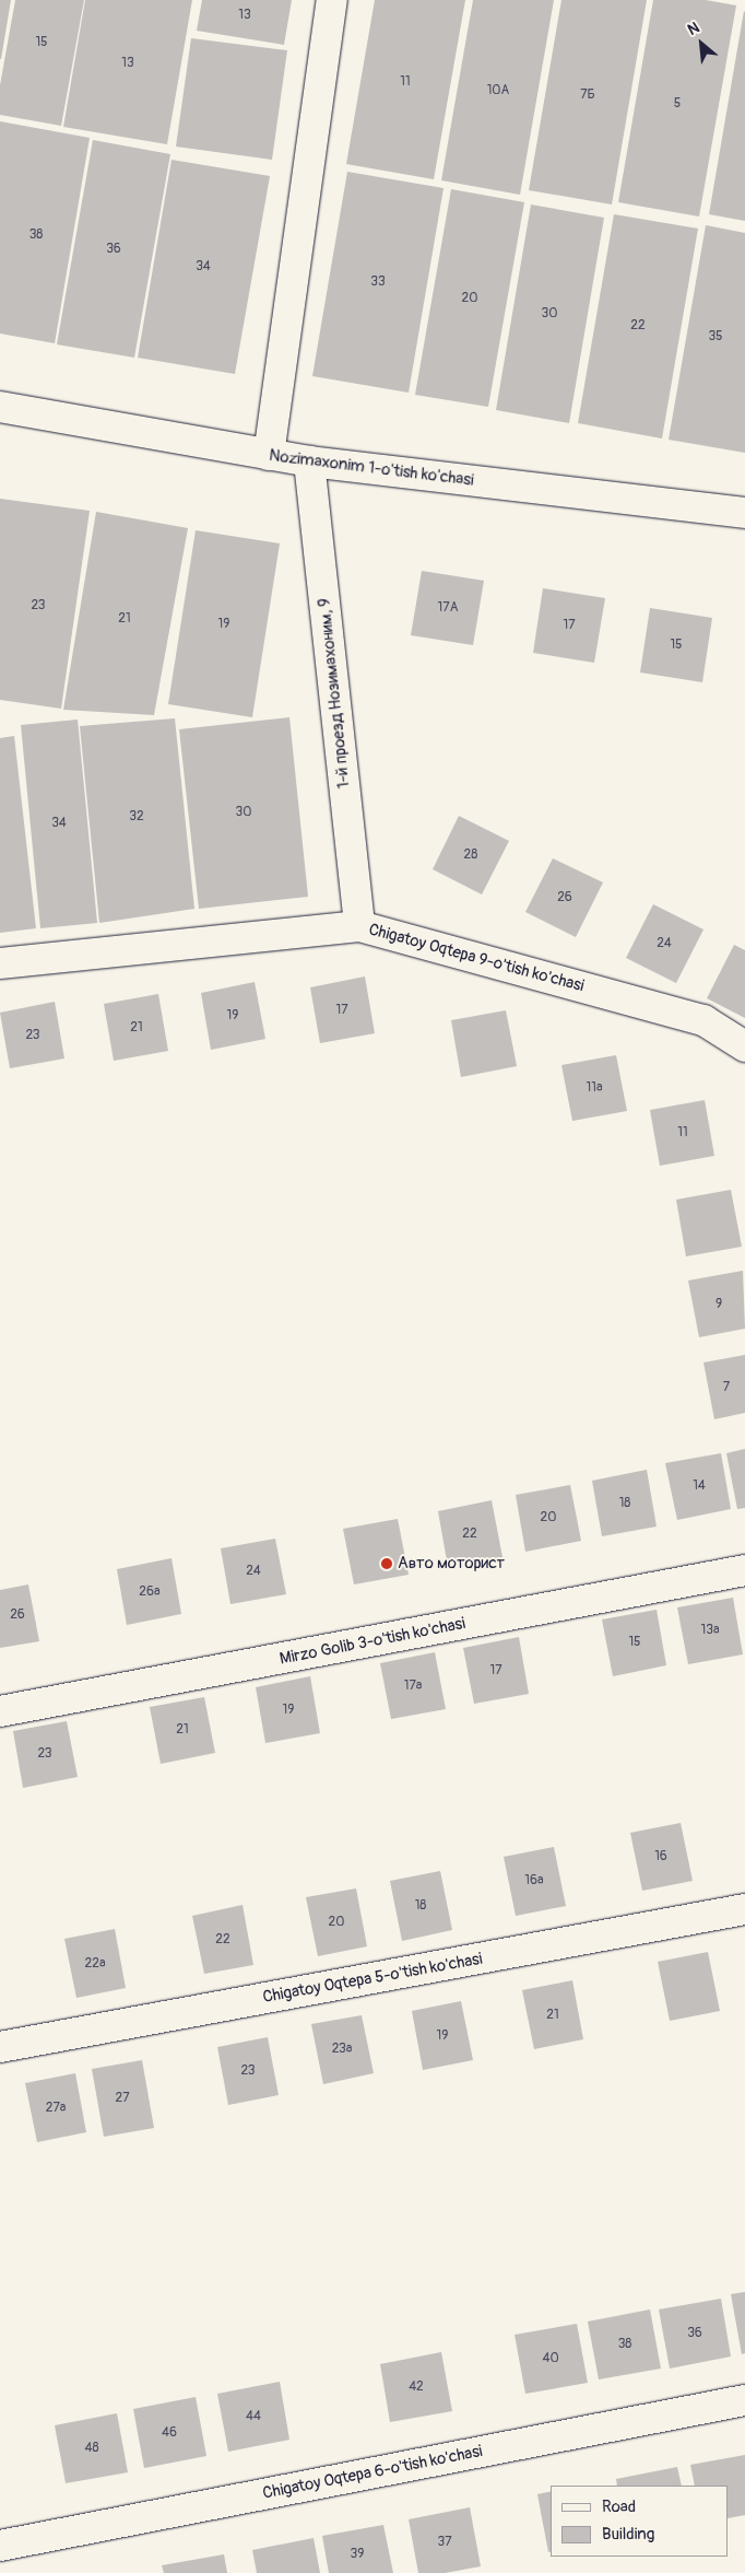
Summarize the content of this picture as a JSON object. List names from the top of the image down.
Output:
{
  "streets": {
    "street": [
      "Nozimaxonim 1-o'tish ko'chasi",
      "1-й проезд Нозимахоним, 9",
      "Chigatoy Oqtepa 9-o'tish ko'chasi",
      "Mirzo Golib 3-o'tish ko'chasi",
      "Chigatoy Oqtepa 5-o'tish ko'chasi",
      "Chigatoy Oqtepa 6-o'tish ko'chasi"
    ]
  },
  "crossings": [
    ["Nozimaxonim 1-o'tish ko'chasi", "1-й проезд Нозимахоним, 9"],
    ["1-й проезд Нозимахоним, 9", "Chigatoy Oqtepa 9-o'tish ko'chasi"]
  ],
  "places": ["Авто моторист"],
  "house_numbers": [
    "13",
    "15",
    "13",
    "11",
    "10A",
    "7Б",
    "5",
    "38",
    "36",
    "34",
    "33",
    "20",
    "30",
    "22",
    "35",
    "23",
    "17A",
    "21",
    "19",
    "17",
    "15",
    "30",
    "32",
    "34",
    "28",
    "26",
    "24",
    "17",
    "19",
    "21",
    "23",
    "11a",
    "11",
    "9",
    "7",
    "14",
    "18",
    "20",
    "22",
    "24",
    "26a",
    "26",
    "13a",
    "15",
    "17",
    "17a",
    "19",
    "21",
    "23",
    "16",
    "16a",
    "18",
    "20",
    "22",
    "22a",
    "21",
    "19",
    "23a",
    "23",
    "27",
    "27a",
    "36",
    "38",
    "40",
    "42",
    "44",
    "46",
    "48",
    "37",
    "39"
  ],
  "legend": ["Road", "Building"],
  "north": "top left"
}
